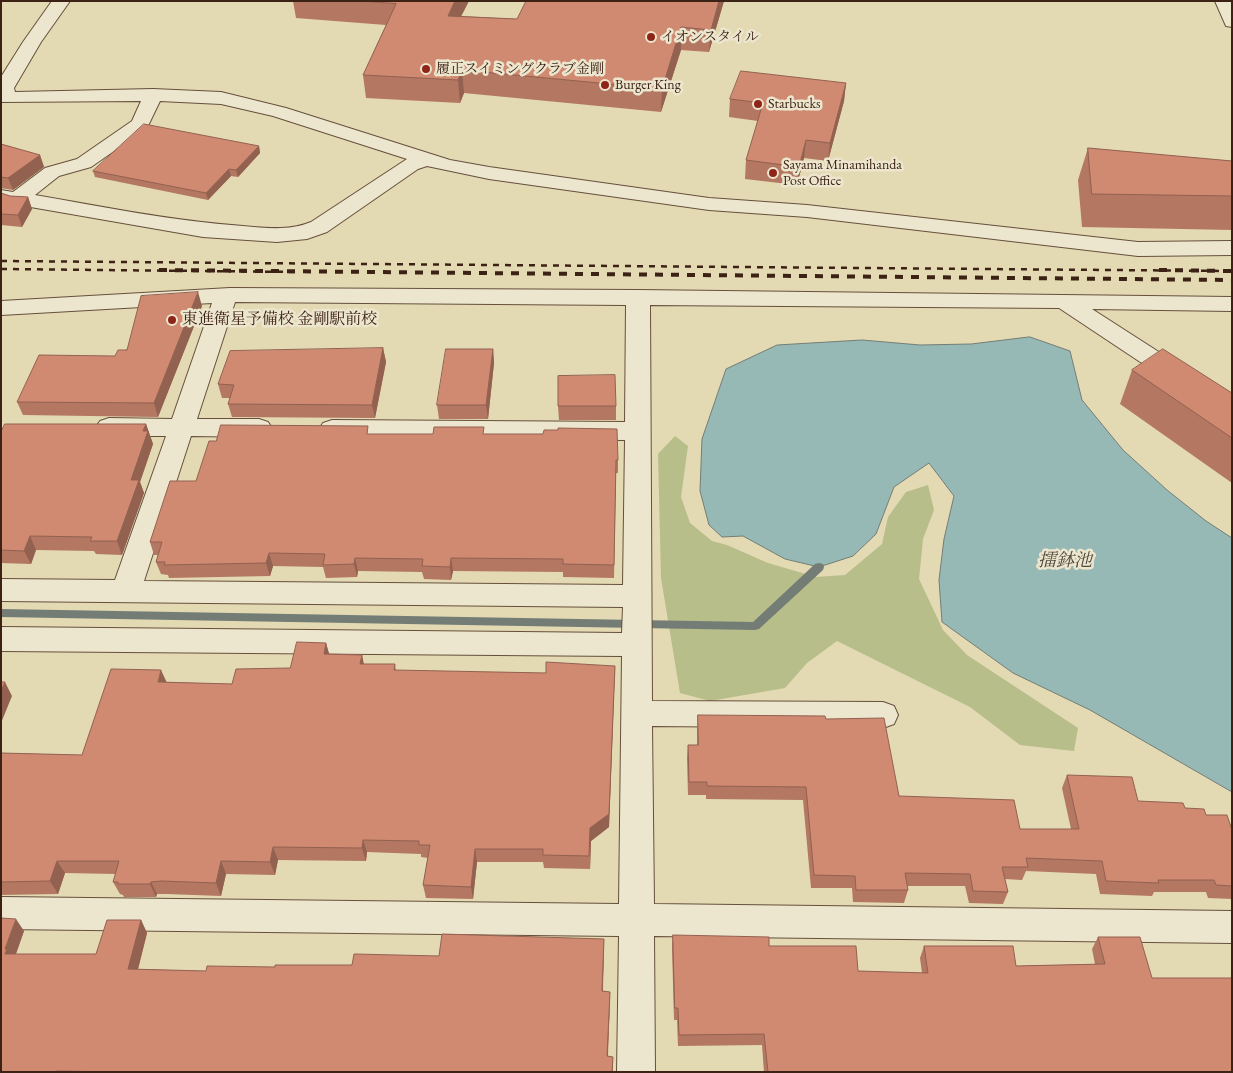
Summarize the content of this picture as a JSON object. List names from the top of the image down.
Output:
{
  "water": ["擂鉢池"],
  "places": [
    "イオンスタイル",
    "履正スイミングクラブ金剛",
    "Burger King",
    "Starbucks",
    "Sayama Minamihanda Post Office",
    "東進衛星予備校 金剛駅前校"
  ]
}
